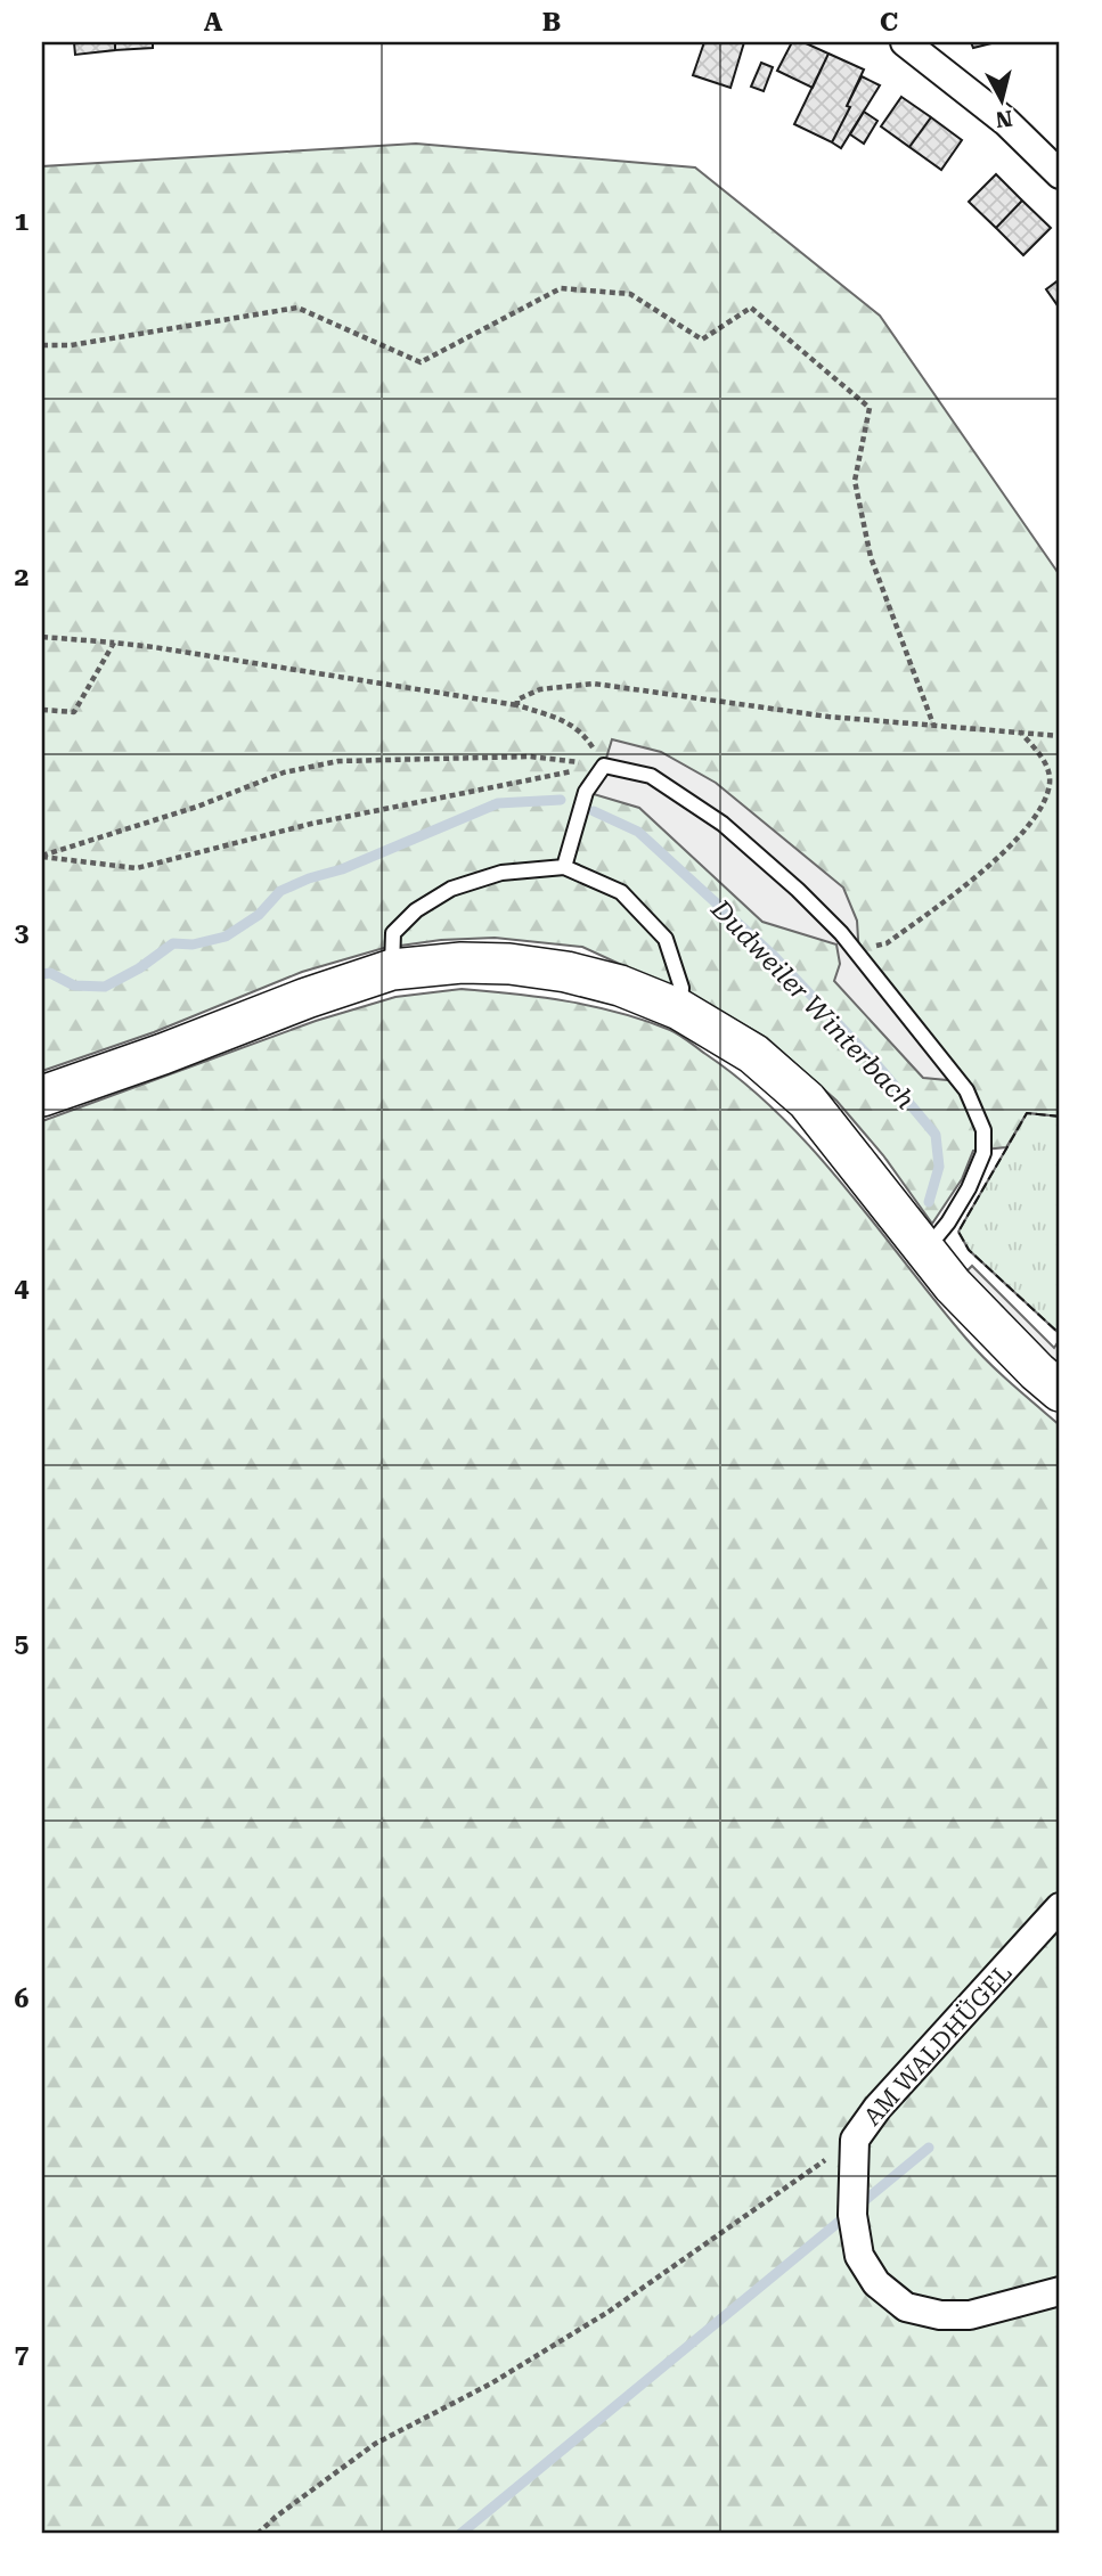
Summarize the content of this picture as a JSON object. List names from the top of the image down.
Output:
{
  "streets": {
    "street": ["AM WALDHÜGEL"]
  },
  "water": ["Dudweiler Winterbach"],
  "north": "bottom",
  "grid": {
    "columns": ["A", "B", "C"],
    "rows": [
      "1",
      "2",
      "3",
      "4",
      "5",
      "6",
      "7"
    ]
  }
}
